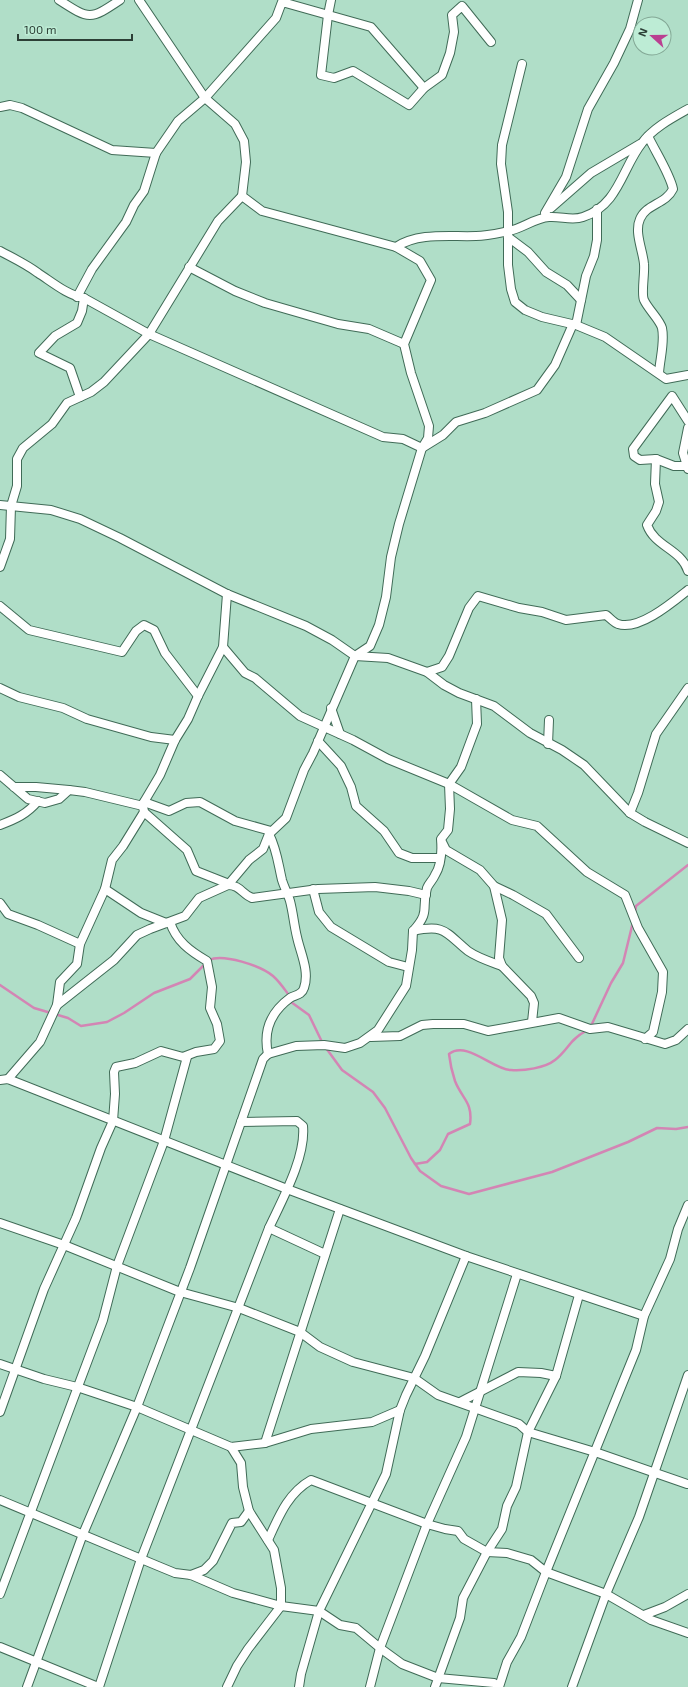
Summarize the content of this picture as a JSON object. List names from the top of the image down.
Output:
{
  "scale_bar": "100 m",
  "north": "left"
}
